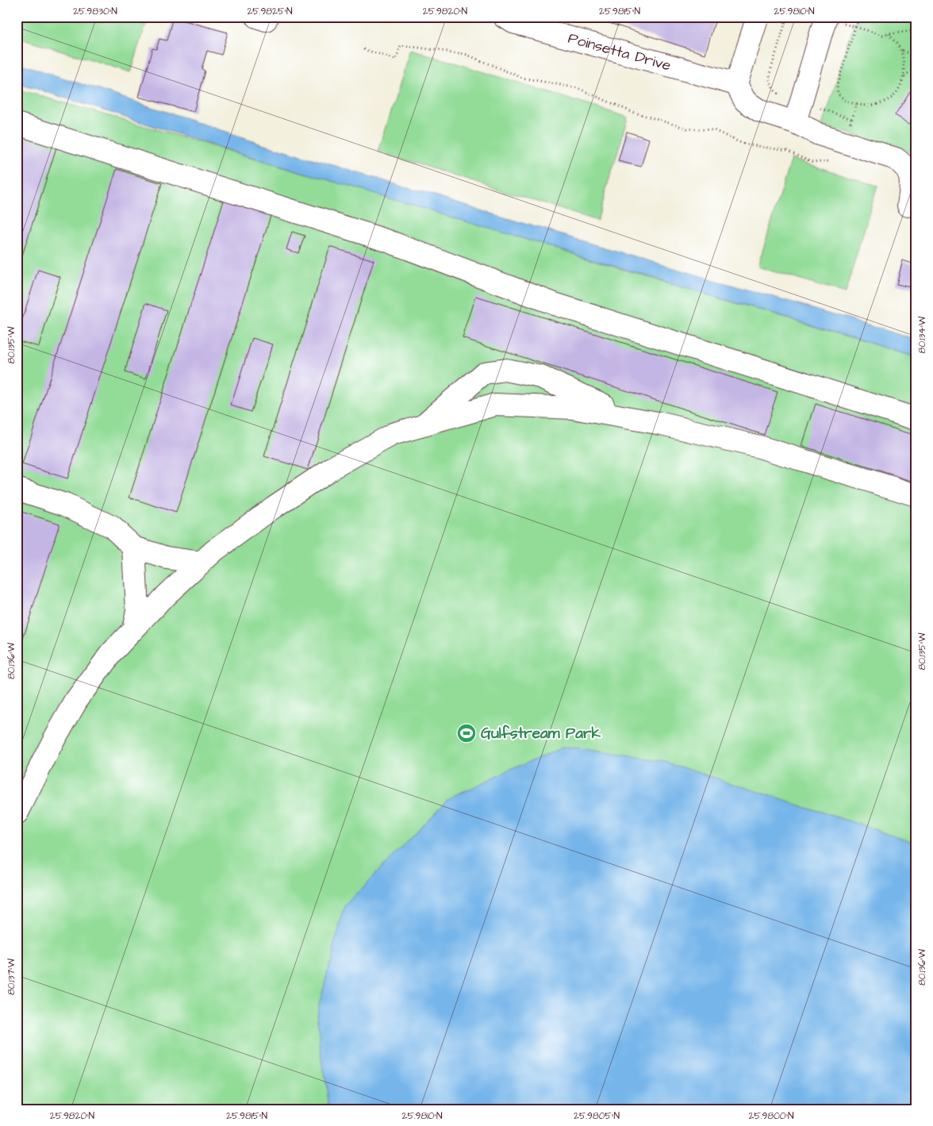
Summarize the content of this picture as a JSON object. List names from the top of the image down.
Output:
{
  "streets": {
    "street": ["Poinsetta Drive"]
  },
  "places": {
    "sports": ["Gulfstream Park"]
  },
  "coordinates": [
    "25.9830°N",
    "25.9825°N",
    "25.9820°N",
    "25.9815°N",
    "25.9810°N",
    "80.134°W",
    "80.135°W",
    "80.136°W",
    "80.137°W",
    "25.9805°N",
    "25.9800°N"
  ]
}
